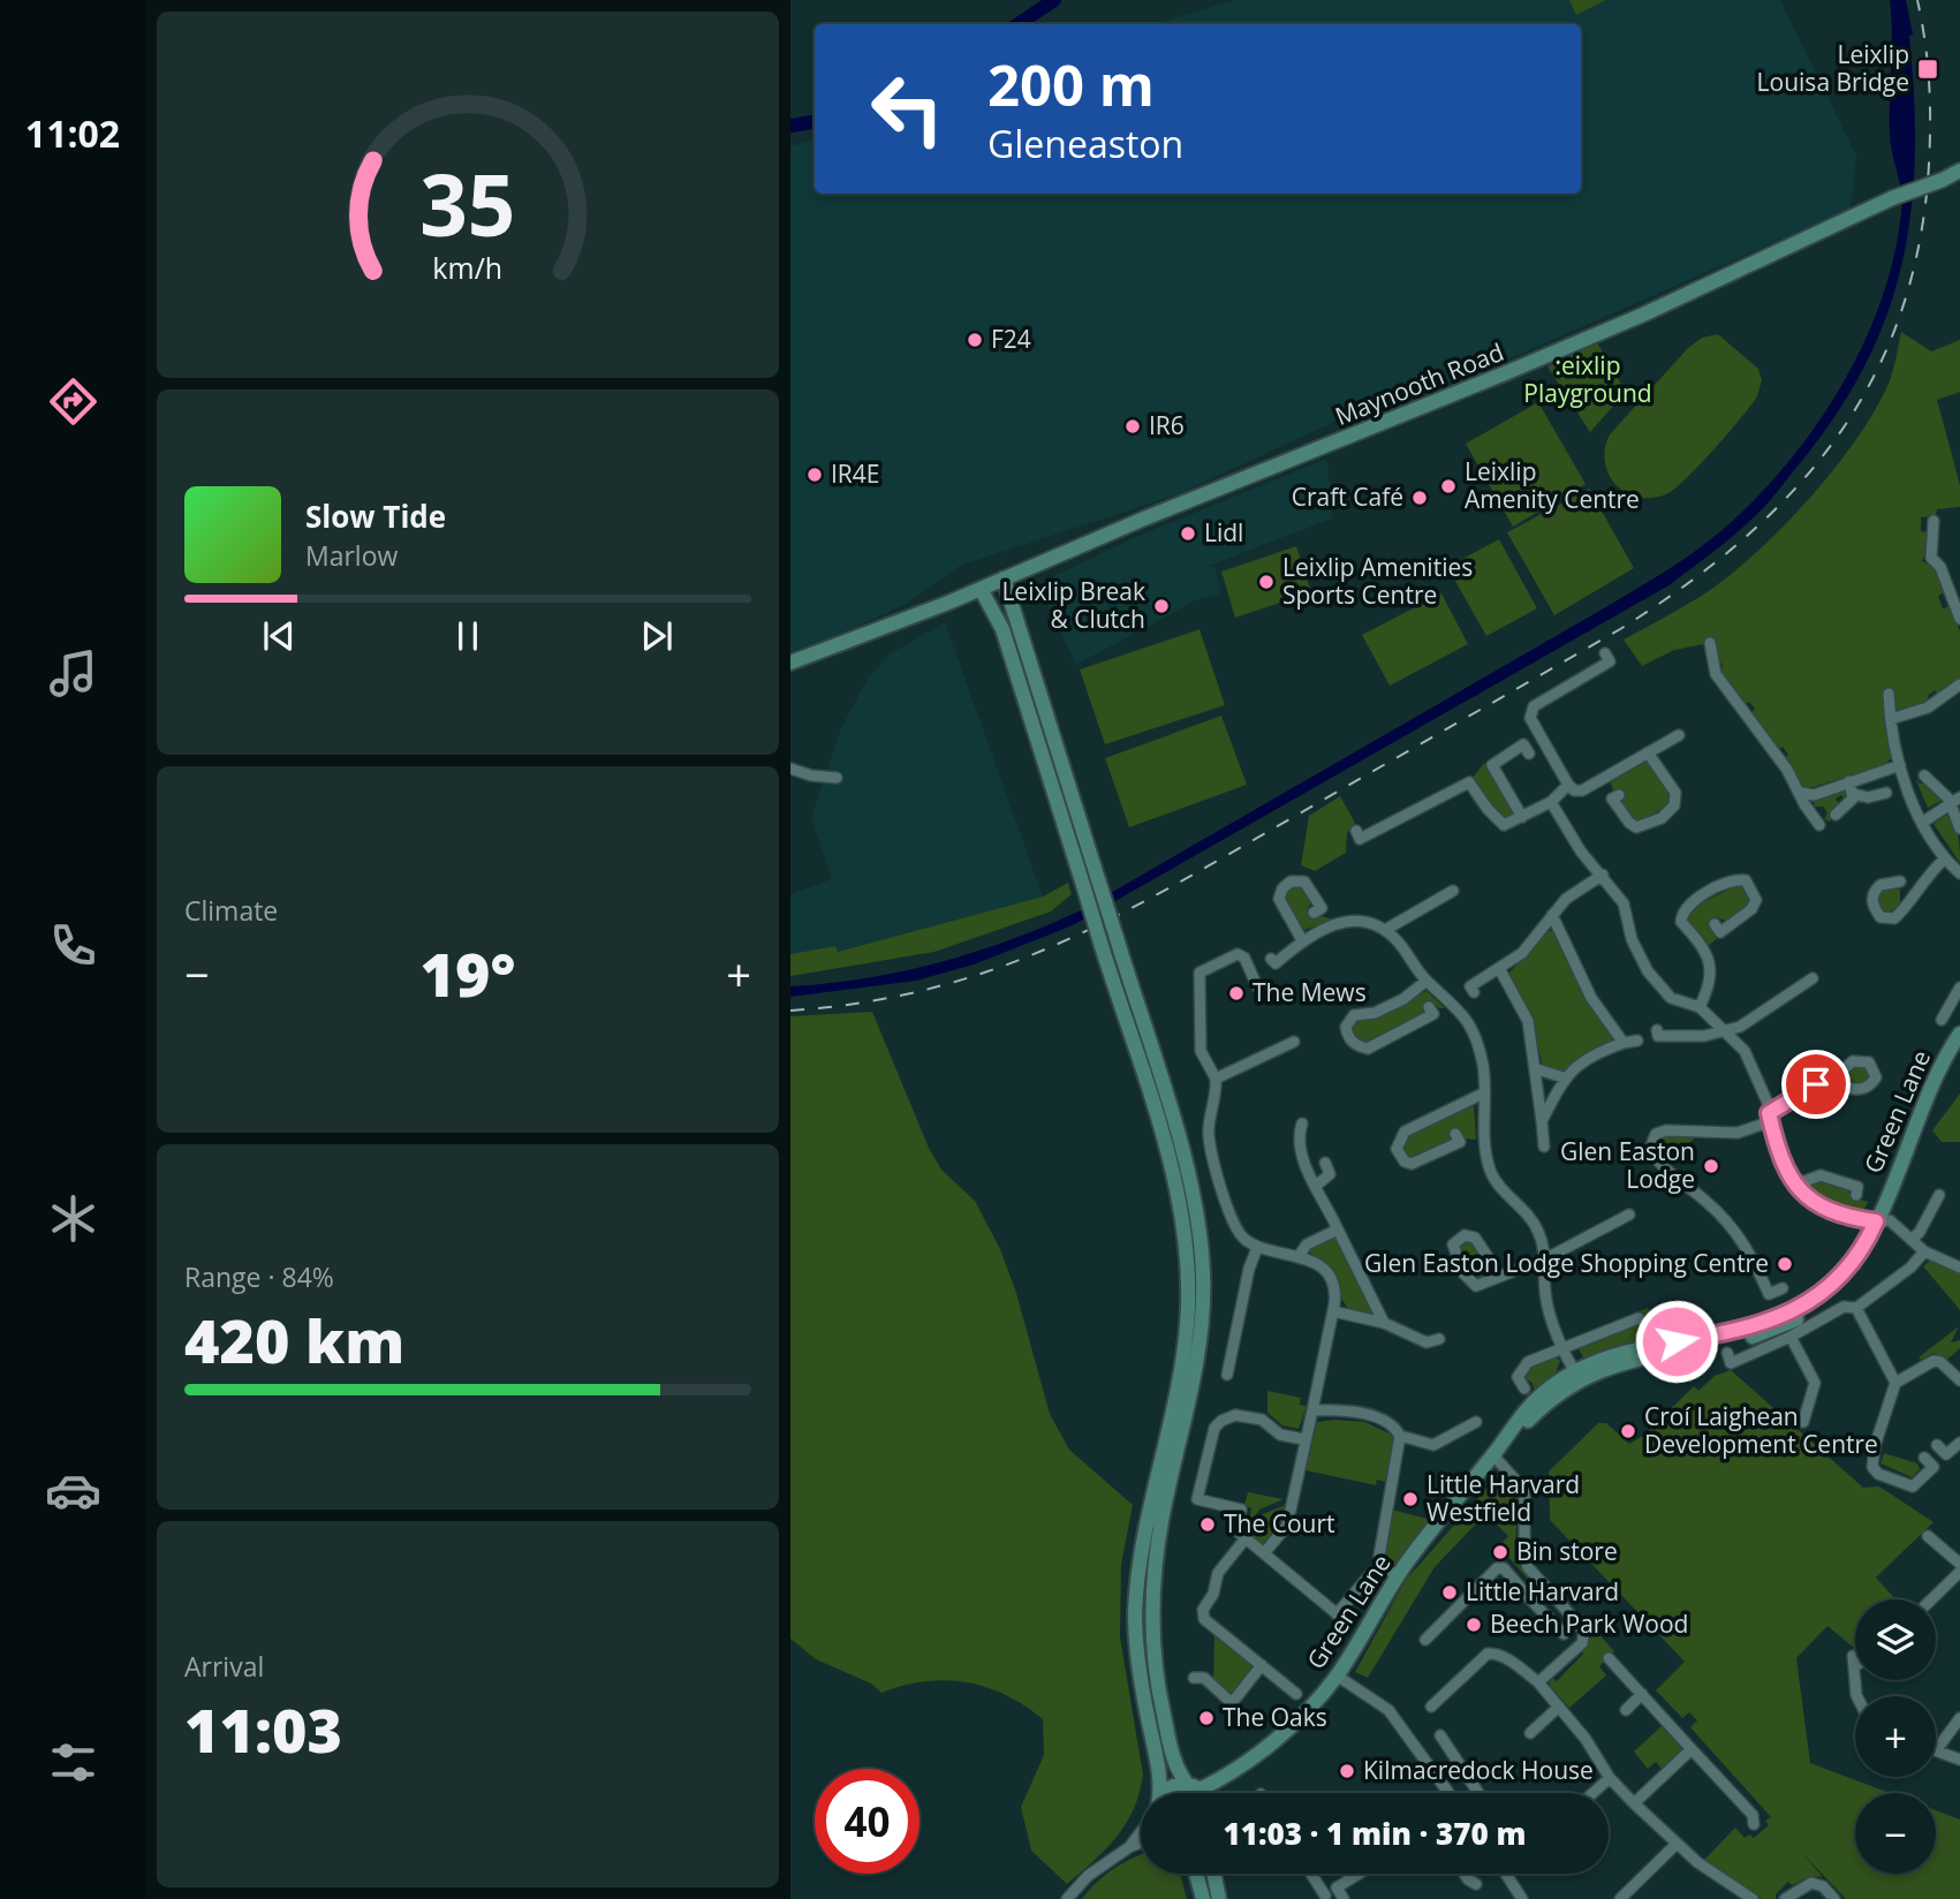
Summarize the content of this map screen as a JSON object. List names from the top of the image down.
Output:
{
  "streets": {
    "main road": ["Maynooth Road", "Green Lane"]
  },
  "parks": [":eixlip Playground"],
  "places": {
    "transit": ["Leixlip Louisa Bridge"],
    "other": [
      "F24",
      "IR6",
      "IR4E",
      "Leixlip Amenity Centre",
      "Craft Café",
      "Lidl",
      "Leixlip Amenities Sports Centre",
      "Leixlip Break & Clutch",
      "The Mews",
      "Glen Easton Lodge",
      "Glen Easton Lodge Shopping Centre",
      "Croí Laighean Development Centre",
      "Little Harvard Westfield",
      "The Court",
      "Bin store",
      "Little Harvard",
      "Beech Park Wood",
      "The Oaks",
      "Kilmacredock House"
    ]
  },
  "page": {
    "tabs": "11:02",
    "turn": ["200 m", "Gleneaston"],
    "song": ["Slow Tide", "Marlow"],
    "tile": [
      "Climate",
      ["Range · 84%", "420 km"],
      ["Arrival", "11:03"]
    ],
    "heat": ["−", "19°", "+"],
    "map_buttons": ["+", "−"],
    "limit": "40",
    "trip": "11:03 · 1 min · 370 m",
    "gauge": ["35", "km/h"]
  }
}
